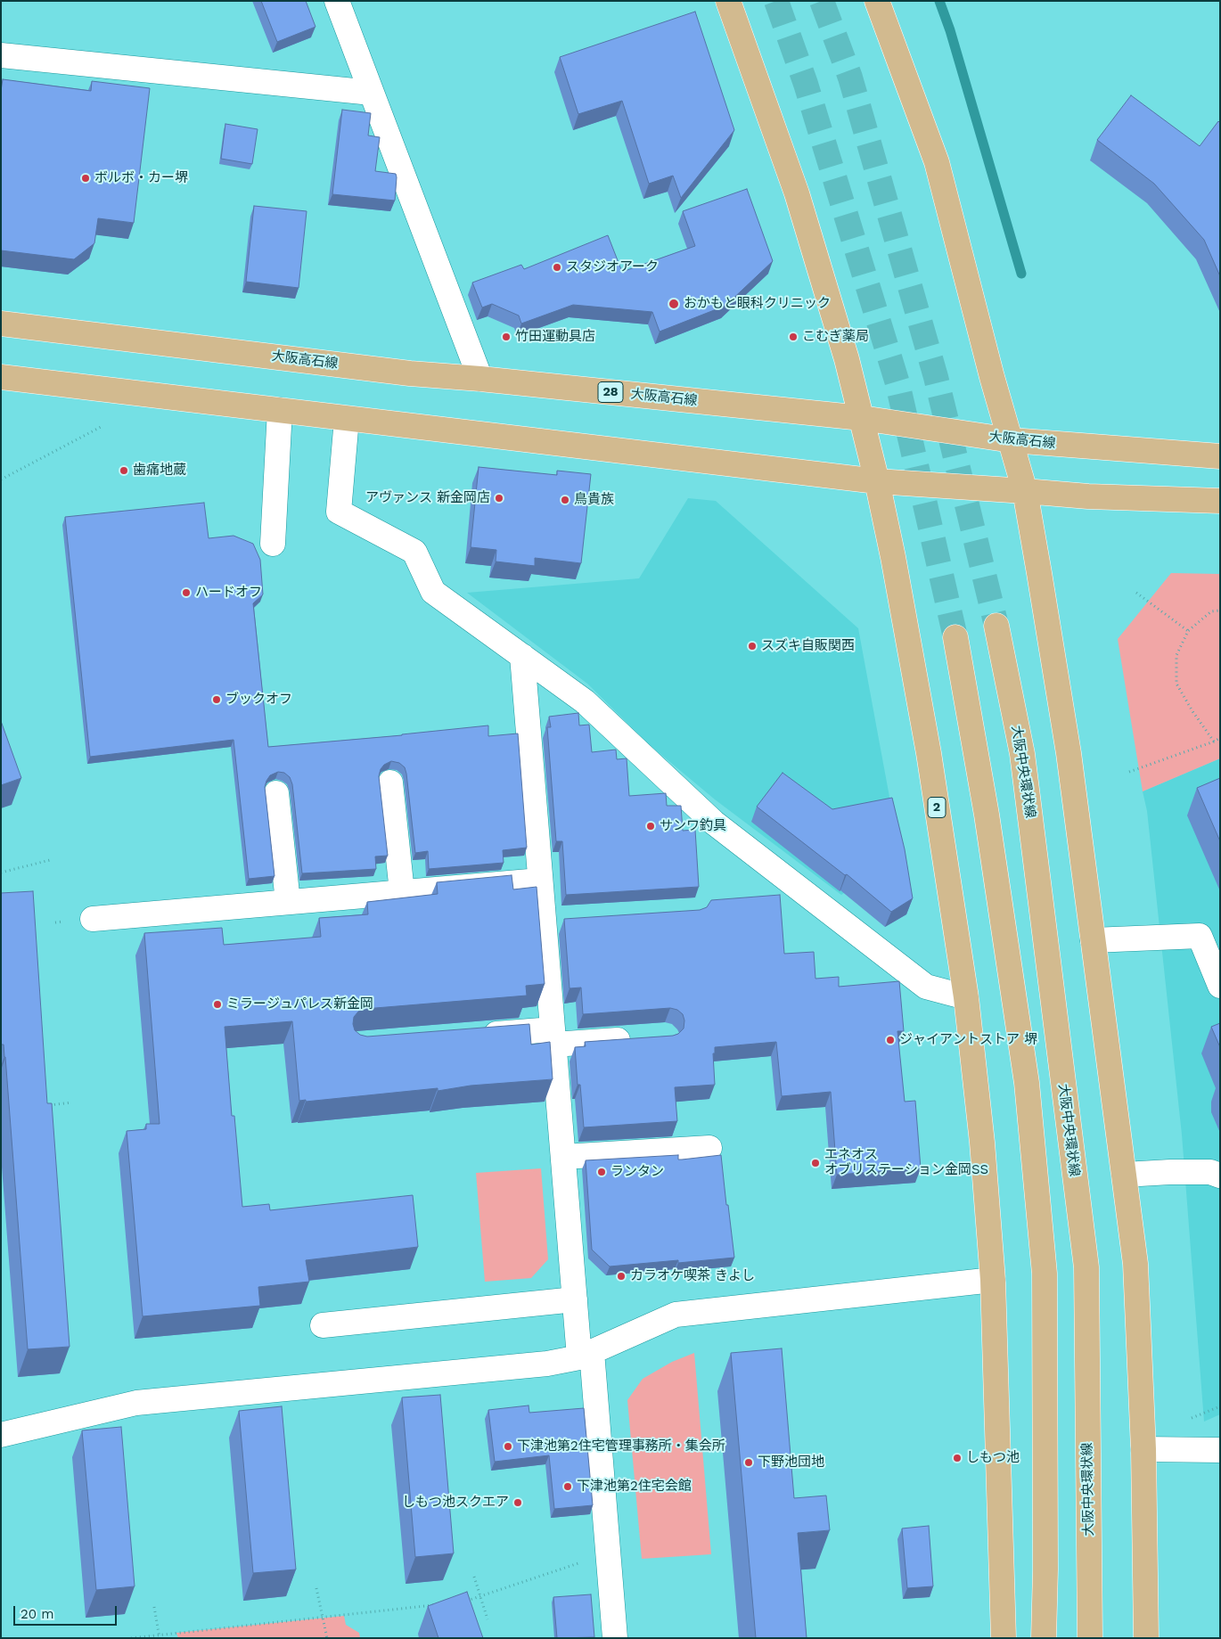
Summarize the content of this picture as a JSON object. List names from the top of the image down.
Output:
{
  "streets": {
    "main road": [
      "大阪高石線",
      "28",
      "大阪中央環状線",
      "2"
    ]
  },
  "crossings": [
    ["大阪高石線", "2"]
  ],
  "places": [
    "ボルボ・カー堺",
    "スタジオアーク",
    "おかもと眼科クリニック",
    "竹田運動具店",
    "こむぎ薬局",
    "歯痛地蔵",
    "アヴァンス 新金岡店",
    "鳥貴族",
    "ハードオフ",
    "スズキ自販関西",
    "ブックオフ",
    "サンワ釣具",
    "ミラージュパレス新金岡",
    "ジャイアントストア 堺",
    "エネオス オブリステーション金岡SS",
    "ランタン",
    "カラオケ喫茶 きよし",
    "下津池第2住宅管理事務所・集会所",
    "しもつ池",
    "下野池団地",
    "下津池第2住宅会館",
    "しもつ池スクエア"
  ],
  "scale_bar": "20 m"
}
